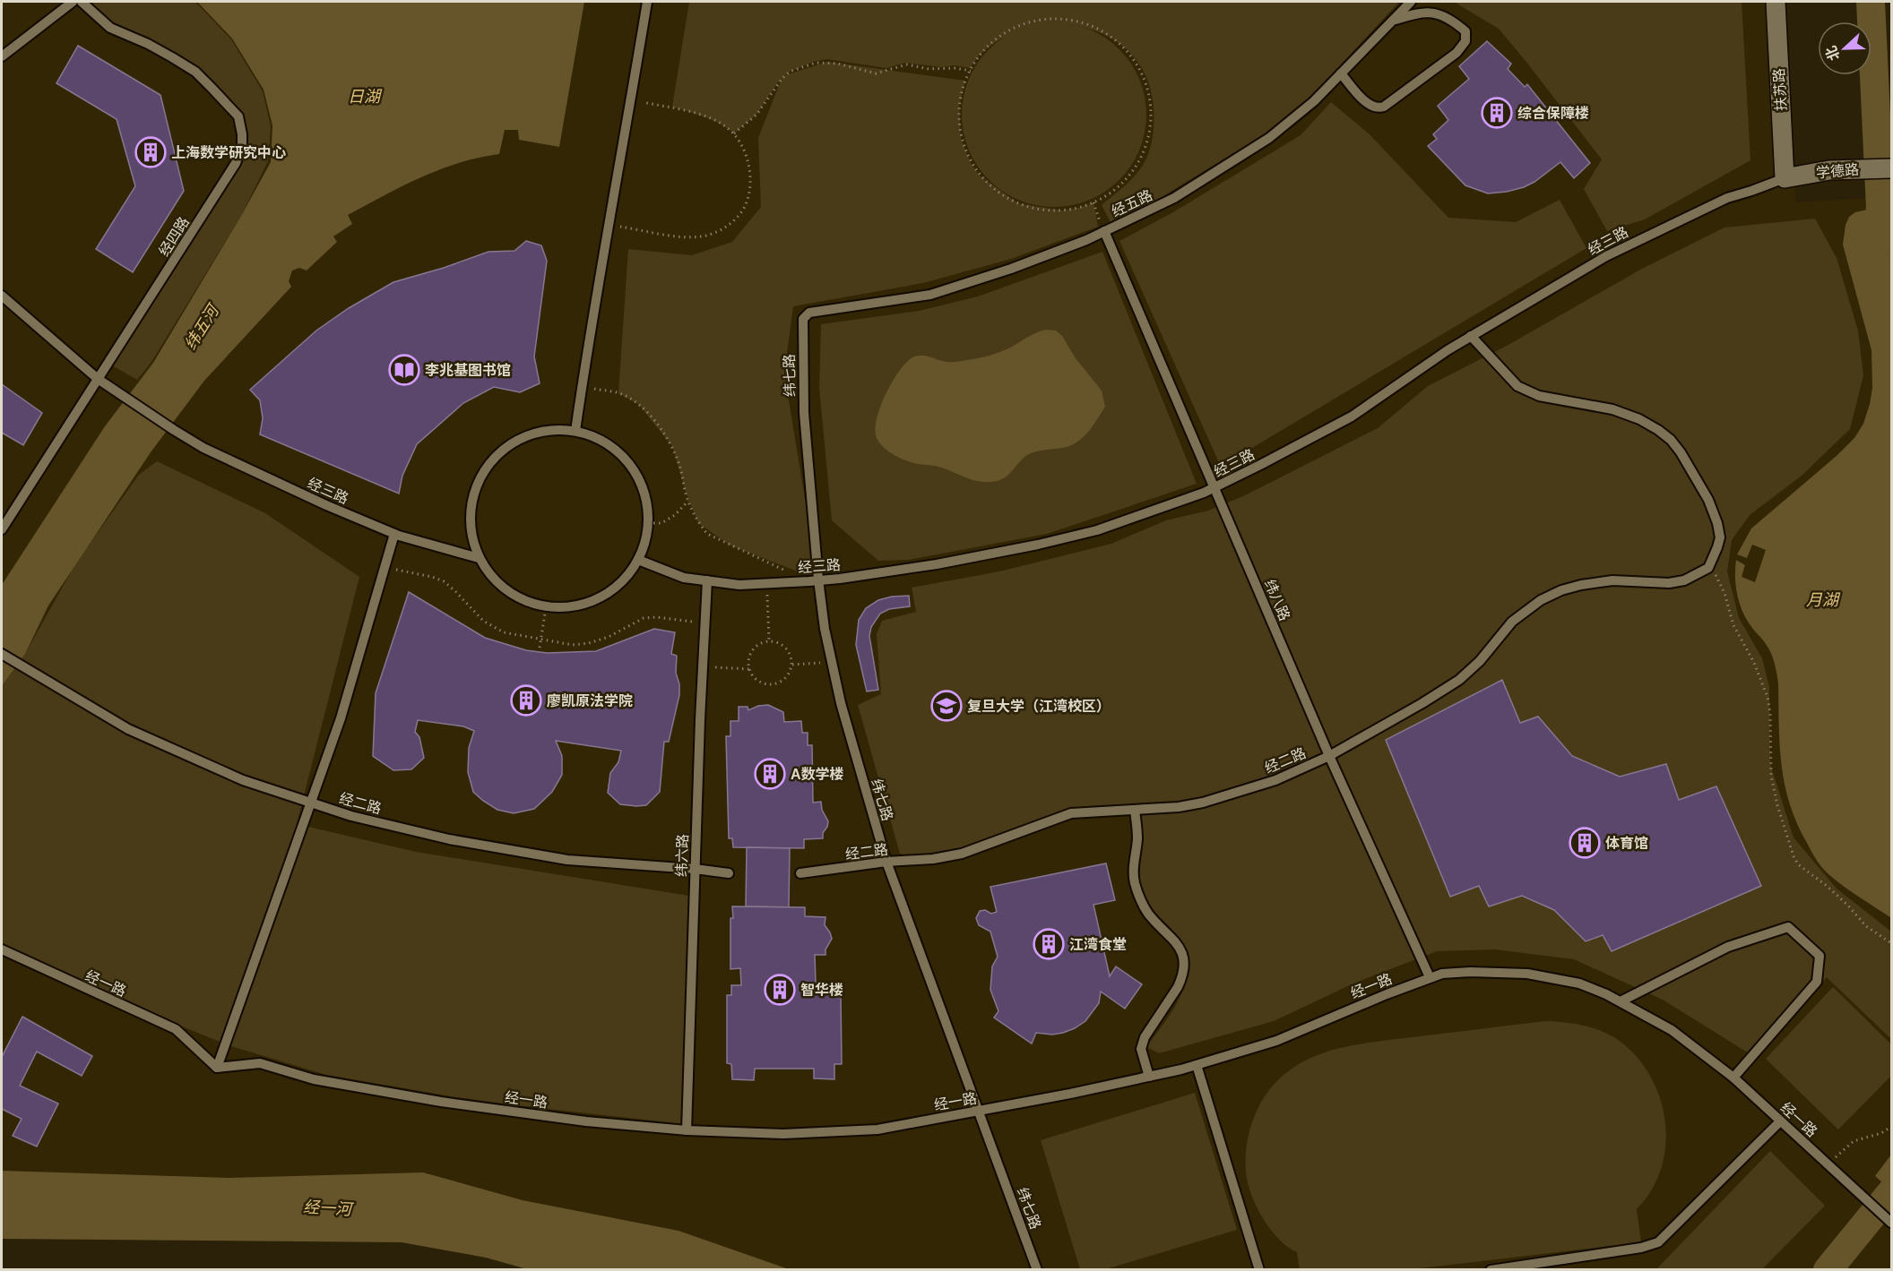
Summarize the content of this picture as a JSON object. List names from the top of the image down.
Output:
{
  "streets": {
    "street": ["扶苏路", "学德路"],
    "lane": [
      "经五路",
      "经四路",
      "经三路",
      "纬七路",
      "纬八路",
      "经二路",
      "纬六路",
      "经一路"
    ]
  },
  "crossings": [
    ["扶苏路", "学德路"],
    ["扶苏路", "经三路"],
    ["学德路", "经三路"],
    ["经五路", "纬七路"],
    ["经五路", "纬八路"],
    ["经四路", "经三路"],
    ["经三路", "纬七路"],
    ["经三路", "纬八路"],
    ["经三路", "纬六路"],
    ["纬七路", "经二路"],
    ["纬七路", "经一路"],
    ["纬八路", "经二路"],
    ["纬八路", "经一路"],
    ["经二路", "纬六路"],
    ["纬六路", "经一路"]
  ],
  "water": [
    "日湖",
    "纬五河",
    "月湖",
    "经一河"
  ],
  "places": {
    "building": [
      "综合保障楼",
      "上海数学研究中心",
      "廖凯原法学院",
      "A数学楼",
      "体育馆",
      "江湾食堂",
      "智华楼"
    ],
    "library": ["李兆基图书馆"],
    "school or university": ["复旦大学（江湾校区）"]
  },
  "north": "left"
}
